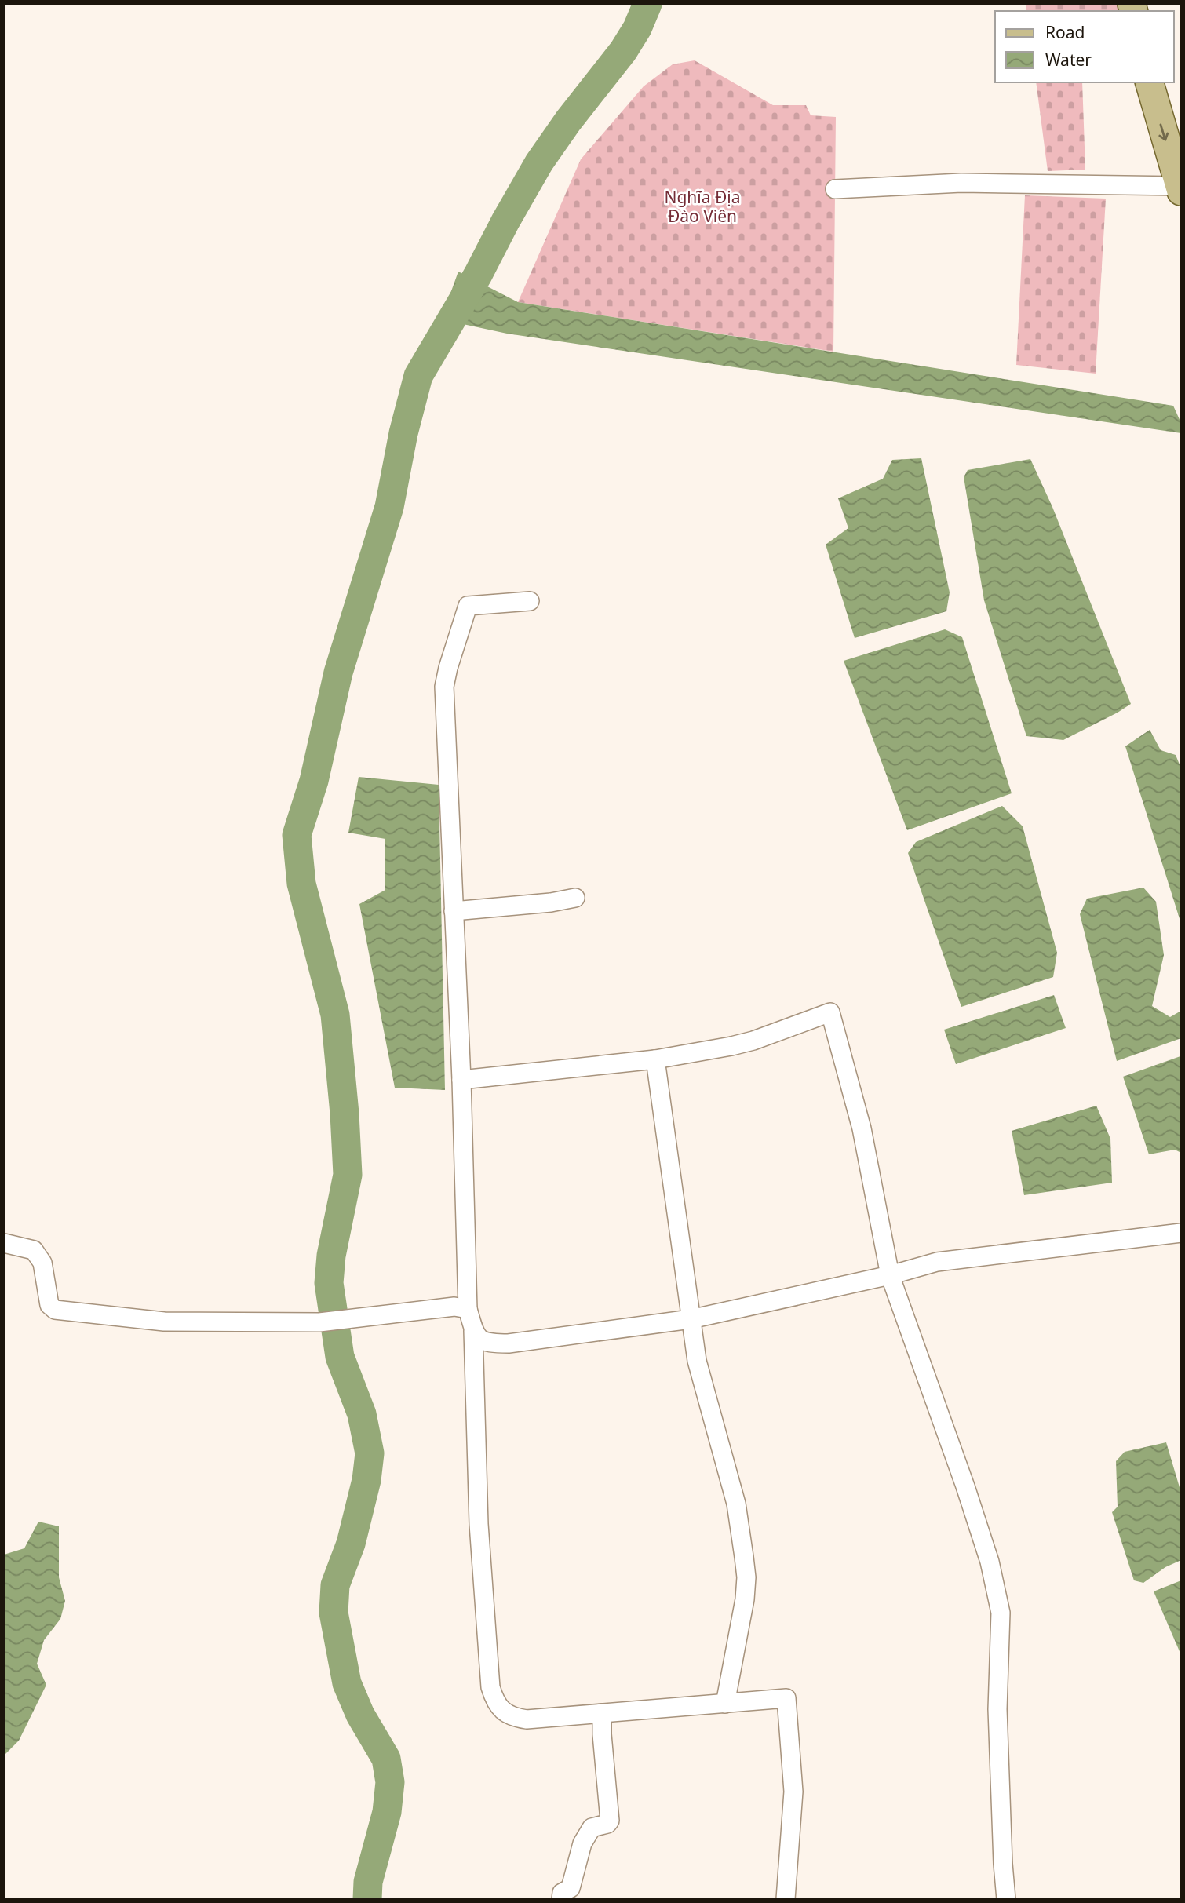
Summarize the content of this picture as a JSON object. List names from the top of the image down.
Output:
{
  "parks": ["Nghĩa Địa Đào Viên"],
  "legend": ["Road", "Water"]
}
